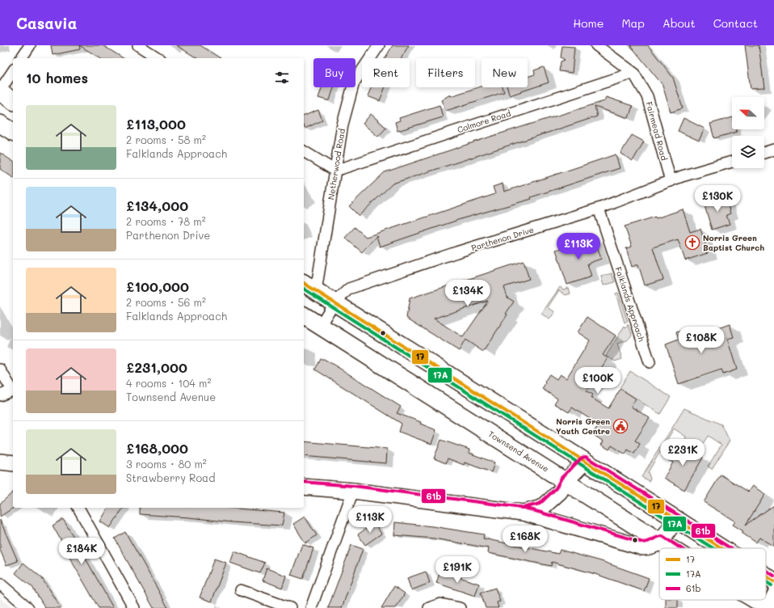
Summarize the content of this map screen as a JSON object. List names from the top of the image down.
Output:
{
  "streets": {
    "main road": ["Townsend Avenue"],
    "street": [
      "Colmore Road",
      "Fairmead Road",
      "Netherwood Road",
      "Parthenon Drive",
      "Falklands Approach"
    ]
  },
  "crossings": [
    ["Colmore Road", "Fairmead Road"],
    ["Colmore Road", "Netherwood Road"],
    ["Fairmead Road", "Parthenon Drive"],
    ["Parthenon Drive", "Falklands Approach"],
    ["Parthenon Drive", "Townsend Avenue"]
  ],
  "places": {
    "church": ["Norris Green Baptist Church"],
    "public building": ["Norris Green Youth Centre"]
  },
  "lines": ["transit line 17", "transit line 17A", "transit line 61b"],
  "legend": ["17", "17A", "61b"],
  "north": "left",
  "page": {
    "header": "Casavia",
    "nav": [
      "Home",
      "Map",
      "About",
      "Contact"
    ],
    "chip": [
      "Buy",
      "Rent",
      "Filters",
      "New"
    ],
    "heading": "10 homes",
    "list": [
      {
        "name": "£113,000",
        "note": "2 rooms · 58 m² · Falklands Approach"
      },
      {
        "name": "£134,000",
        "note": "2 rooms · 78 m² · Parthenon Drive"
      },
      {
        "name": "£100,000",
        "note": "2 rooms · 56 m² · Falklands Approach"
      },
      {
        "name": "£231,000",
        "note": "4 rooms · 104 m² · Townsend Avenue"
      },
      {
        "name": "£168,000",
        "note": "3 rooms · 80 m² · Strawberry Road"
      }
    ],
    "price": [
      "£130K",
      "£113K",
      "£134K",
      "£108K",
      "£100K",
      "£231K",
      "£113K",
      "£168K",
      "£184K",
      "£191K"
    ]
  }
}
